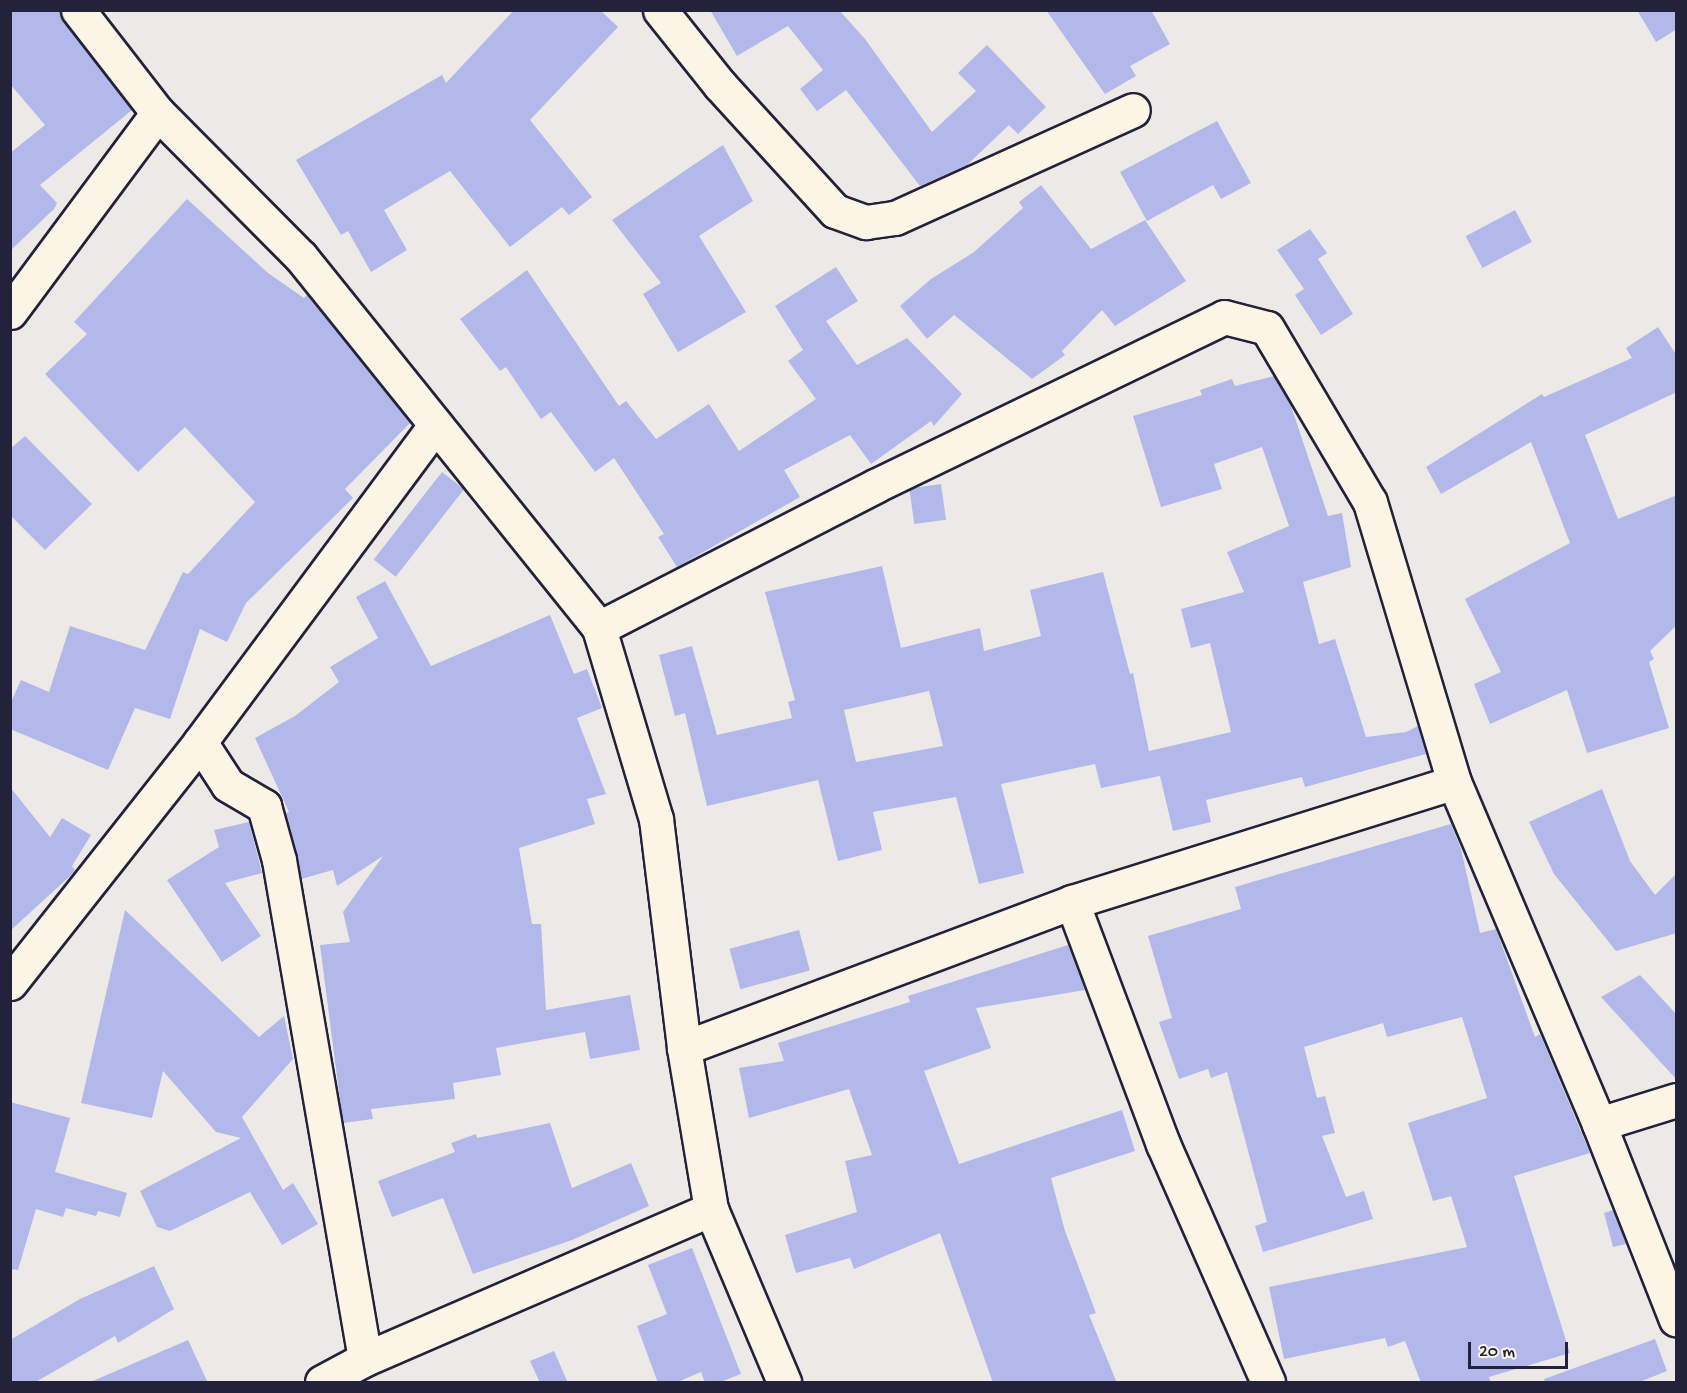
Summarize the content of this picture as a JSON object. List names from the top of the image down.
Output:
{
  "scale_bar": "20 m"
}
